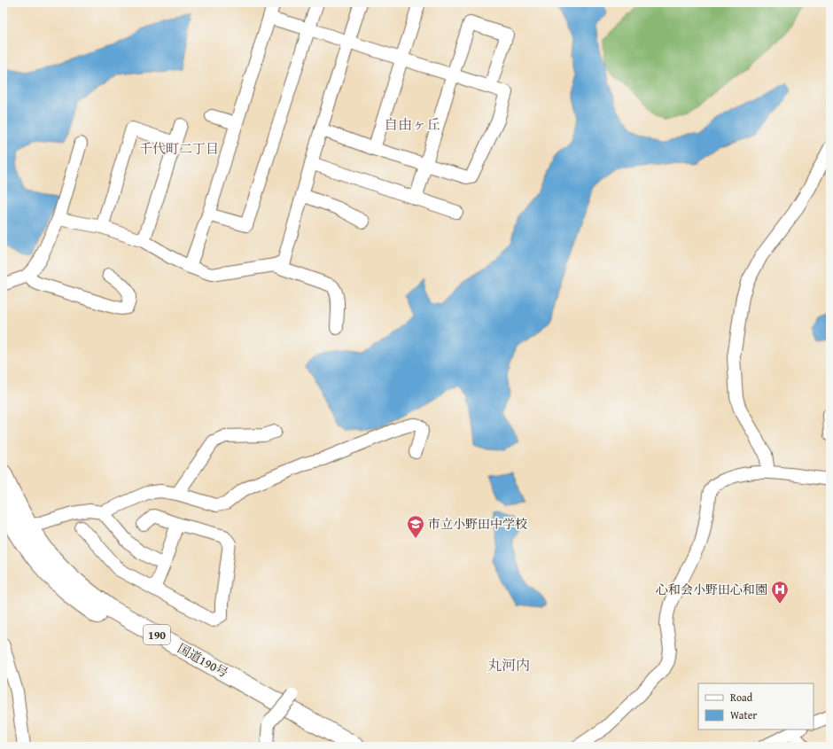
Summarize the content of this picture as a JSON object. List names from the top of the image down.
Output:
{
  "streets": {
    "highway": ["190", "国道190号"]
  },
  "districts": ["自由ヶ丘", "千代町二丁目", "丸河内"],
  "places": {
    "school or university": ["市立小野田中学校"],
    "hospital": ["心和会小野田心和園"]
  },
  "legend": ["Road", "Water"]
}
